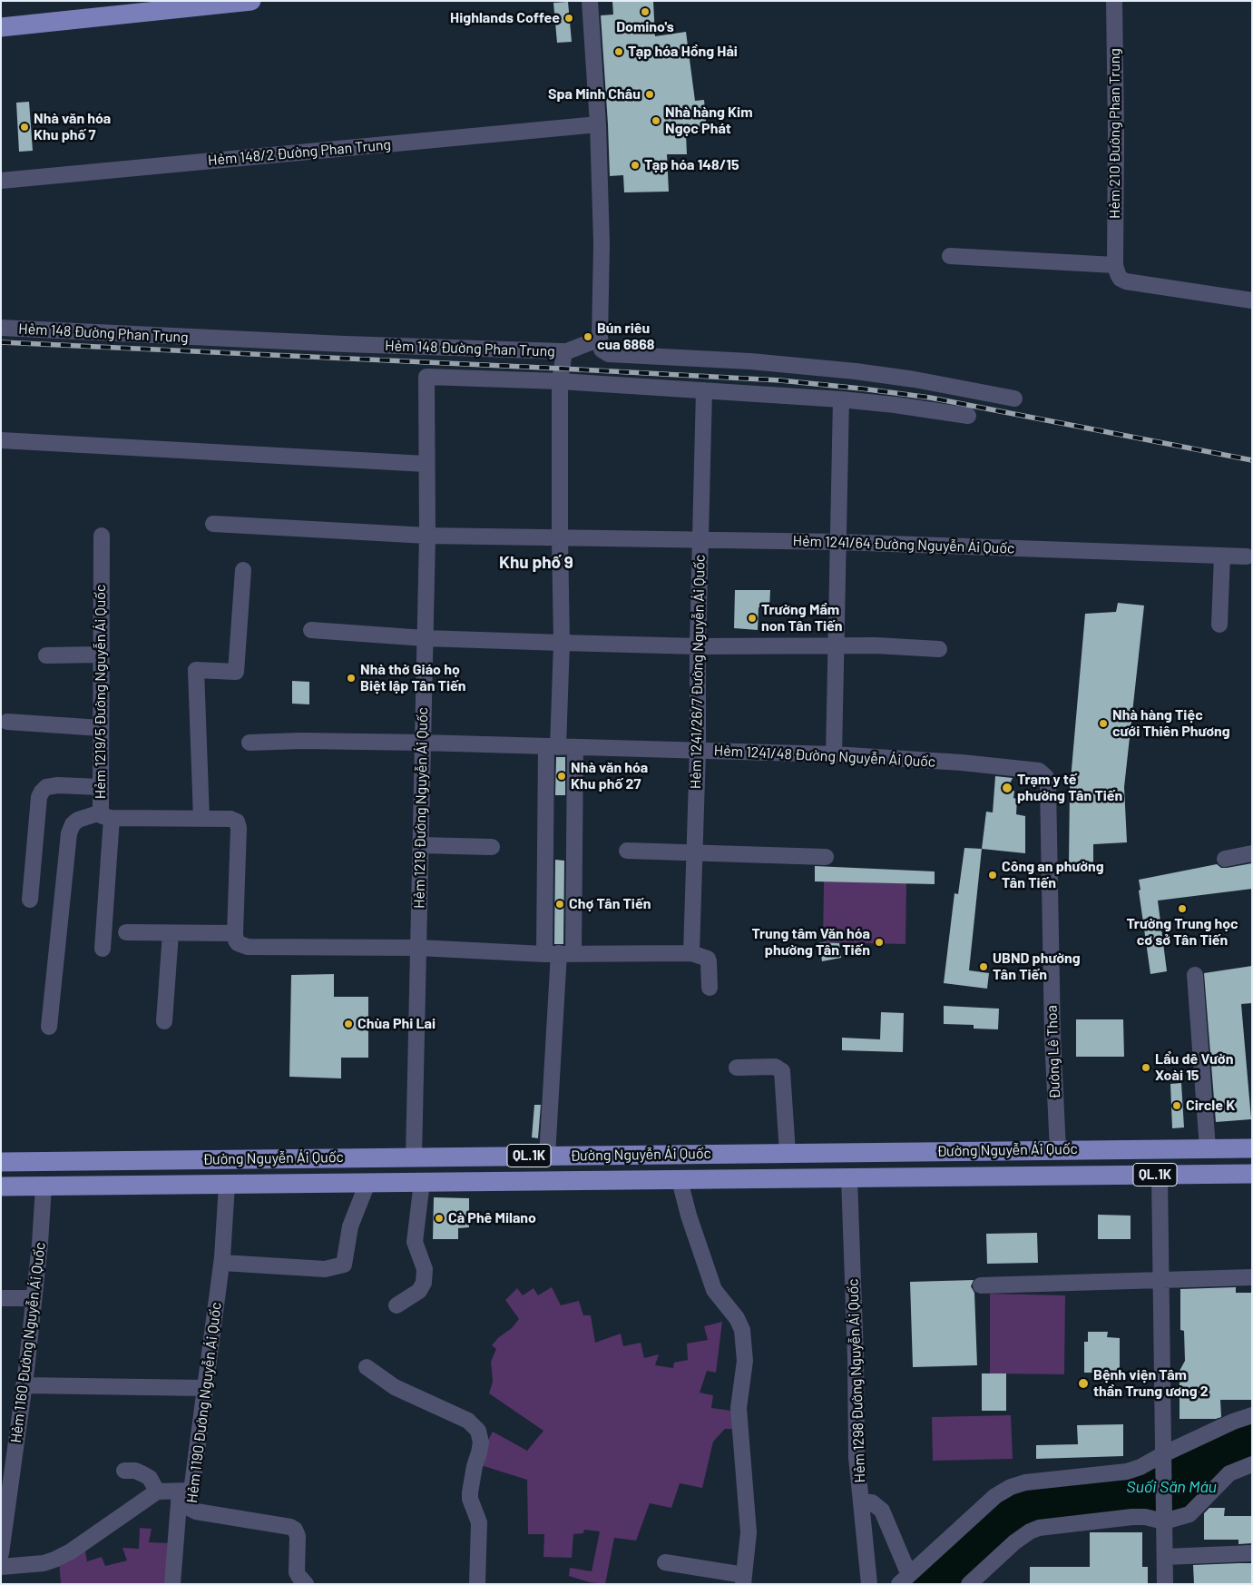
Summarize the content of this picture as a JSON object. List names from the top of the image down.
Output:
{
  "streets": {
    "main road": ["Đường Nguyễn Ái Quốc", "QL.1K"],
    "street": [
      "Hẻm 210 Đường Phan Trung",
      "Hẻm 148/2 Đường Phan Trung",
      "Hẻm 148 Đường Phan Trung",
      "Hẻm 1241/64 Đường Nguyễn Ái Quốc",
      "Hẻm 1241/26/7 Đường Nguyễn Ái Quốc",
      "Hẻm 1219/5 Đường Nguyễn Ái Quốc",
      "Hẻm 1241/48 Đường Nguyễn Ái Quốc",
      "Hẻm 1219 Đường Nguyễn Ái Quốc",
      "Đường Lê Thoa",
      "Hẻm 1160 Đường Nguyễn Ái Quốc",
      "Hẻm 1298 Đường Nguyễn Ái Quốc",
      "Hẻm 1190 Đường Nguyễn Ái Quốc"
    ]
  },
  "crossings": [
    ["Hẻm 1241/64 Đường Nguyễn Ái Quốc", "Hẻm 1241/26/7 Đường Nguyễn Ái Quốc"],
    ["Hẻm 1241/64 Đường Nguyễn Ái Quốc", "Hẻm 1219 Đường Nguyễn Ái Quốc"],
    ["Hẻm 1241/26/7 Đường Nguyễn Ái Quốc", "Hẻm 1241/48 Đường Nguyễn Ái Quốc"],
    ["Hẻm 1241/48 Đường Nguyễn Ái Quốc", "Hẻm 1219 Đường Nguyễn Ái Quốc"],
    ["Hẻm 1241/48 Đường Nguyễn Ái Quốc", "Đường Lê Thoa"],
    ["Hẻm 1219 Đường Nguyễn Ái Quốc", "Đường Nguyễn Ái Quốc"],
    ["Đường Lê Thoa", "Đường Nguyễn Ái Quốc"],
    ["Đường Nguyễn Ái Quốc", "Hẻm 1160 Đường Nguyễn Ái Quốc"],
    ["Đường Nguyễn Ái Quốc", "Hẻm 1298 Đường Nguyễn Ái Quốc"],
    ["Đường Nguyễn Ái Quốc", "Hẻm 1190 Đường Nguyễn Ái Quốc"]
  ],
  "districts": ["Khu phố 9"],
  "water": ["Suối Săn Máu"],
  "places": [
    "Domino's",
    "Highlands Coffee",
    "Tạp hóa Hồng Hải",
    "Spa Minh Châu",
    "Nhà hàng Kim Ngọc Phát",
    "Nhà văn hóa Khu phố 7",
    "Tạp hóa 148/15",
    "Bún riêu cua 6868",
    "Trường Mầm non Tân Tiến",
    "Nhà thờ Giáo họ Biệt lập Tân Tiến",
    "Nhà hàng Tiệc cưới Thiên Phương",
    "Nhà văn hóa Khu phố 27",
    "Trạm y tế phường Tân Tiến",
    "Công an phường Tân Tiến",
    "Chợ Tân Tiến",
    "Trường Trung học cơ sở Tân Tiến",
    "Trung tâm Văn hóa phường Tân Tiến",
    "UBND phường Tân Tiến",
    "Chùa Phi Lai",
    "Lẩu dê Vườn Xoài 15",
    "Circle K",
    "Cà Phê Milano",
    "Bệnh viện Tâm thần Trung ương 2"
  ]
}
